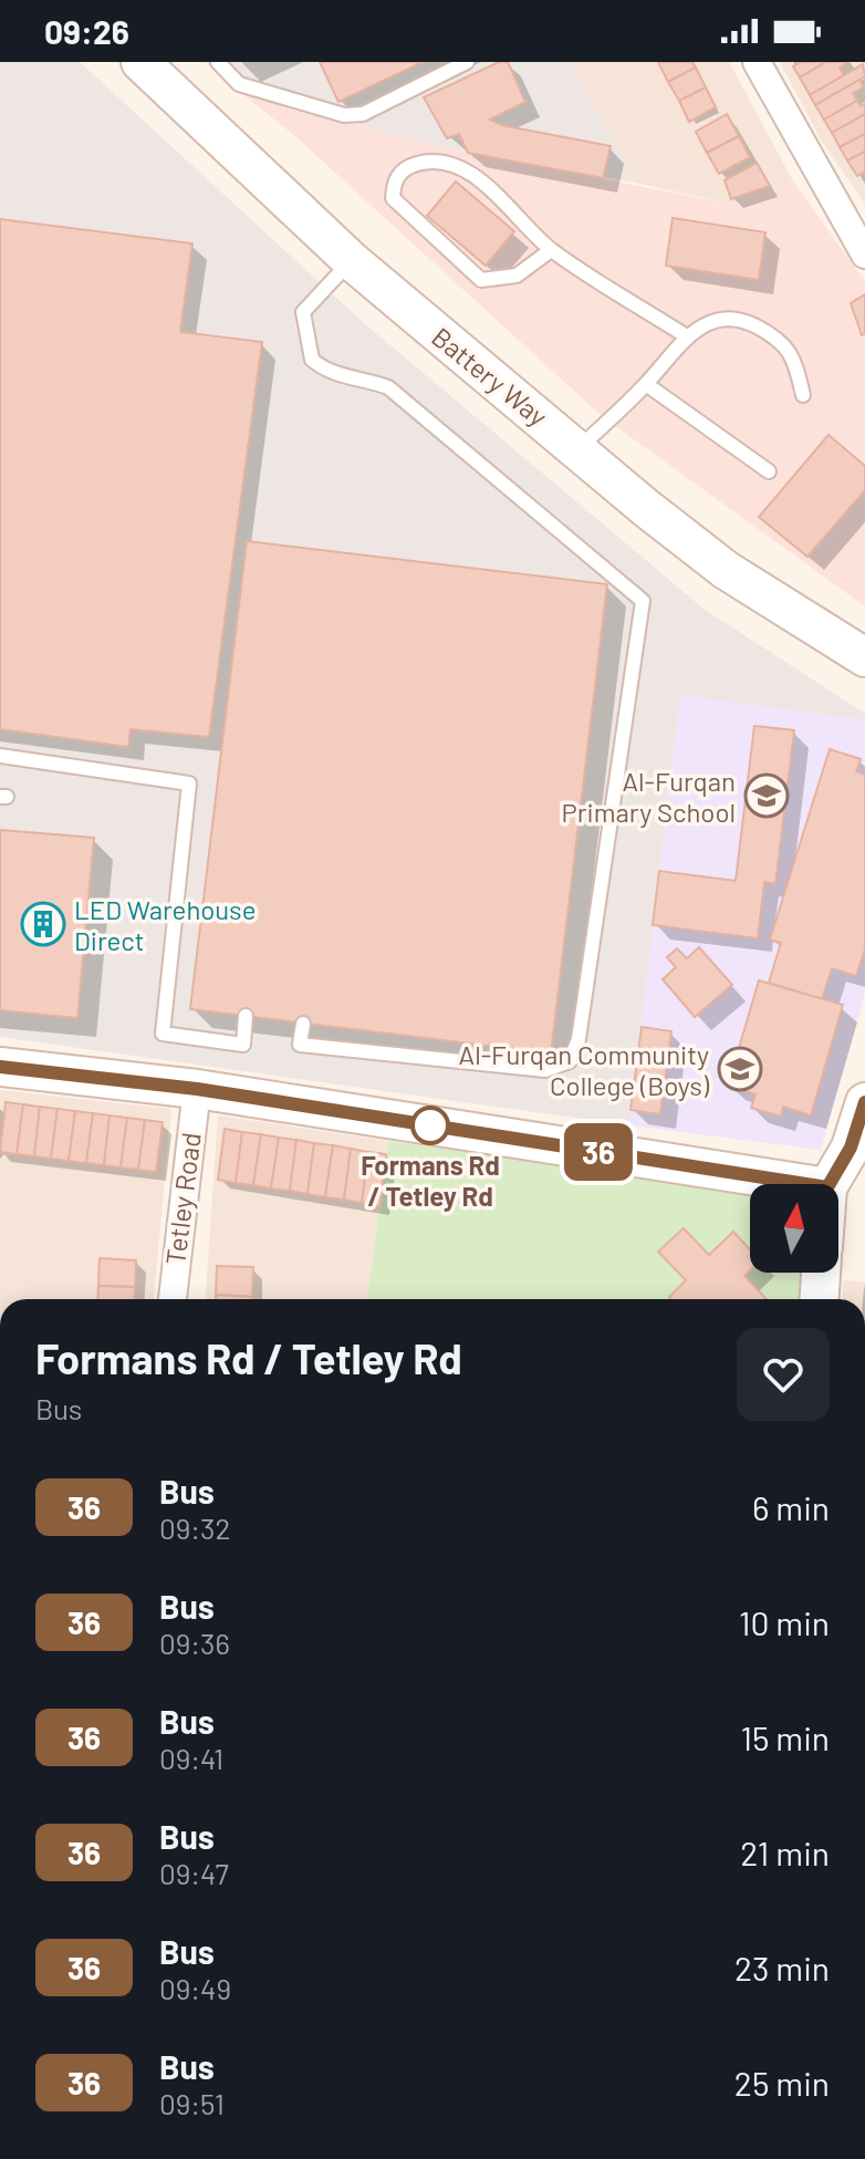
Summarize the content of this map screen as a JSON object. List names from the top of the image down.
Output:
{
  "streets": {
    "street": ["Battery Way", "Tetley Road"]
  },
  "places": {
    "school or university": ["Al-Furqan Primary School", "Al-Furqan Community College (Boys)"],
    "building": ["LED Warehouse Direct"],
    "other": ["Formans Rd / Tetley Rd"]
  },
  "lines": ["bus line 36"],
  "north": "top",
  "page": {
    "status": "09:26",
    "on_map": "36",
    "heading": ["Formans Rd / Tetley Rd", "Bus"],
    "list": [
      {
        "mark": "36",
        "name": "Bus",
        "note": "09:32",
        "value": "6 min"
      },
      {
        "mark": "36",
        "name": "Bus",
        "note": "09:36",
        "value": "10 min"
      },
      {
        "mark": "36",
        "name": "Bus",
        "note": "09:41",
        "value": "15 min"
      },
      {
        "mark": "36",
        "name": "Bus",
        "note": "09:47",
        "value": "21 min"
      },
      {
        "mark": "36",
        "name": "Bus",
        "note": "09:49",
        "value": "23 min"
      },
      {
        "mark": "36",
        "name": "Bus",
        "note": "09:51",
        "value": "25 min"
      }
    ]
  }
}
